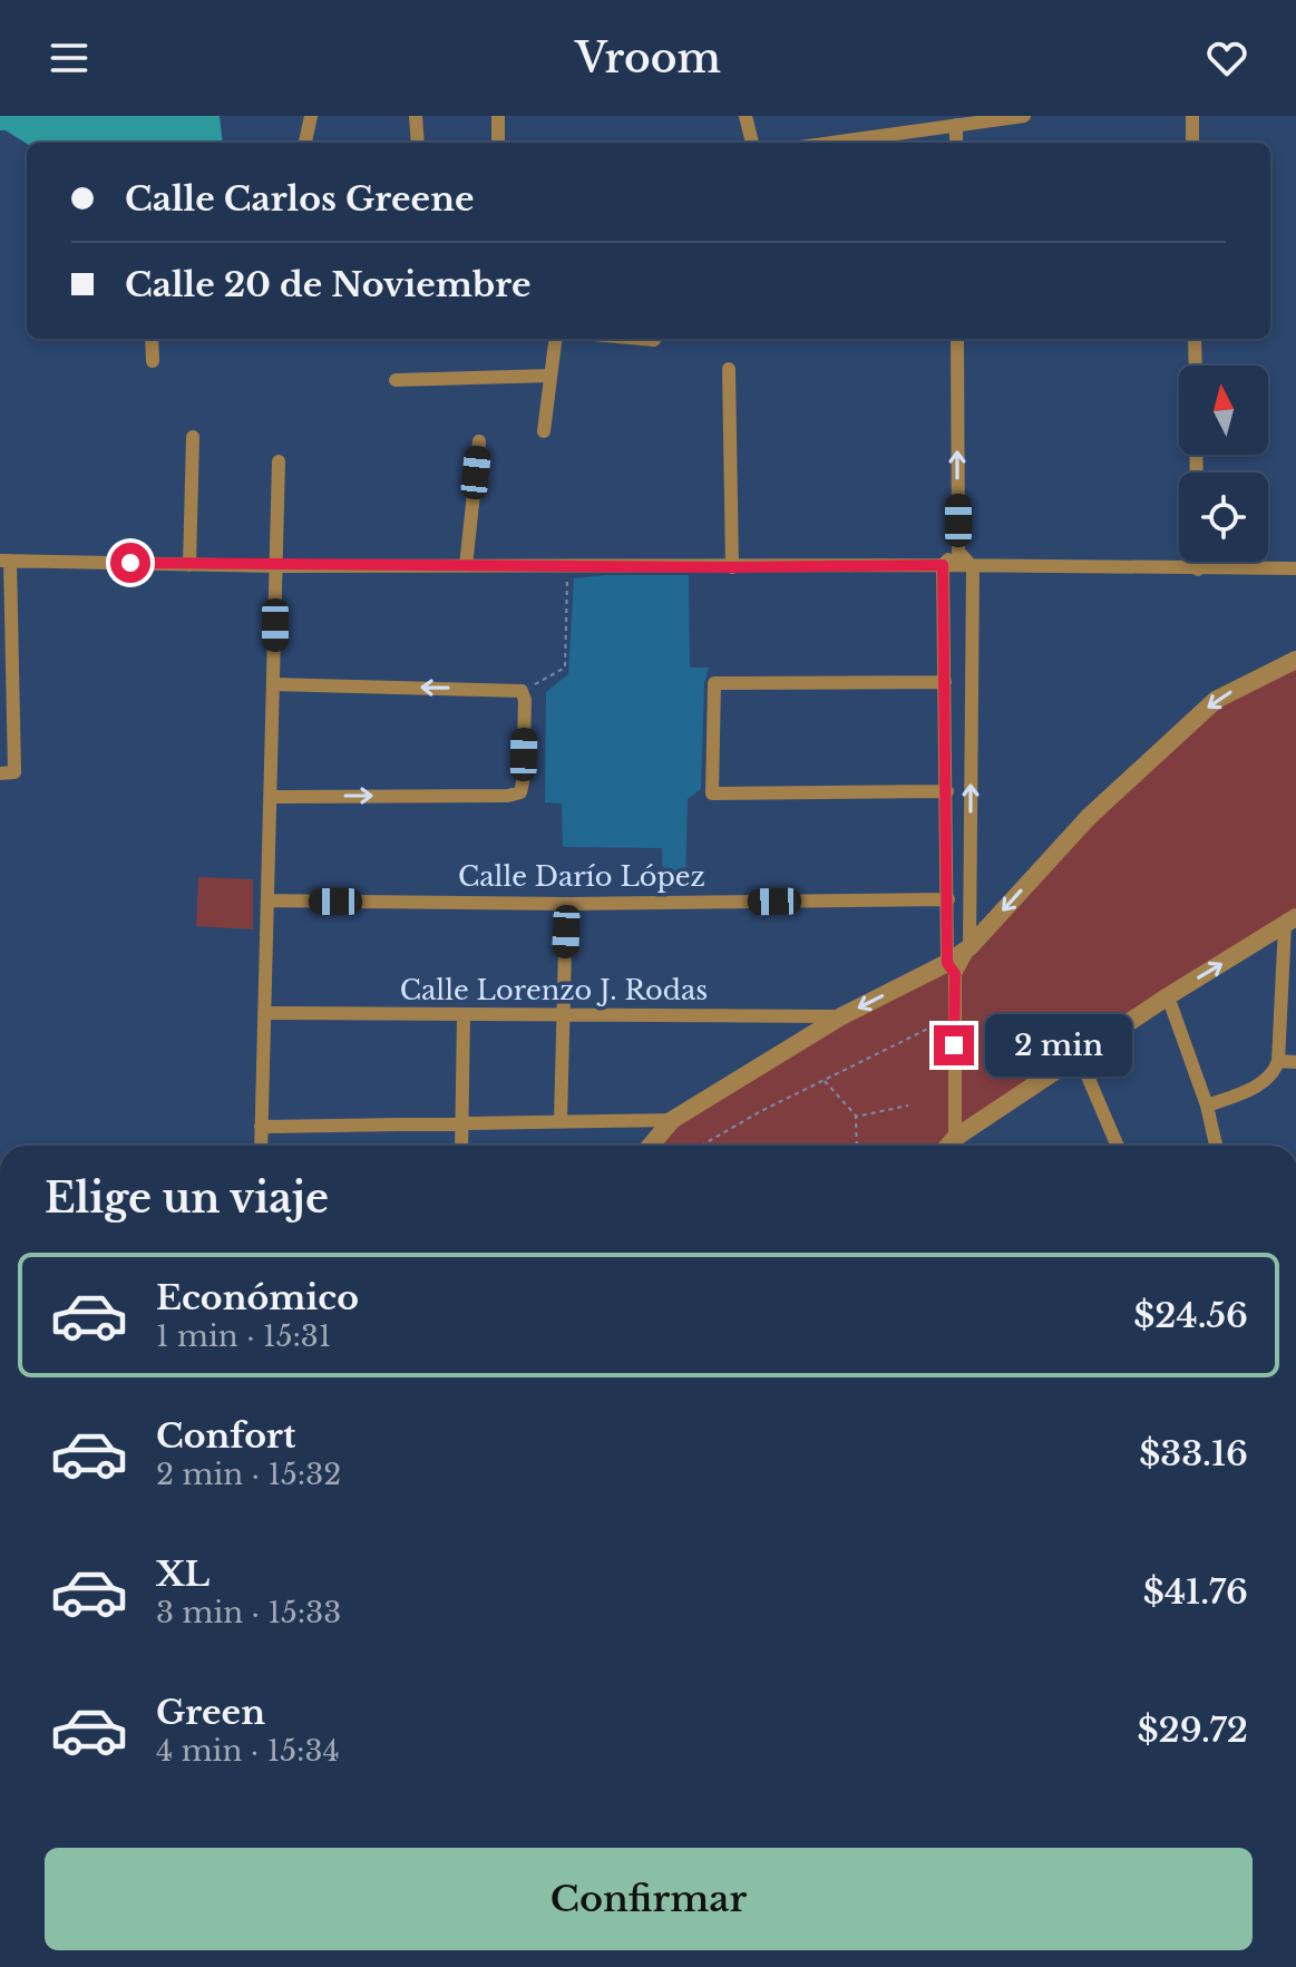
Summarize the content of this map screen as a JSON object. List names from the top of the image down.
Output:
{
  "streets": {
    "street": ["Calle Darío López", "Calle Lorenzo J. Rodas"]
  },
  "north": "top",
  "page": {
    "header": "Vroom",
    "banner": ["Calle Carlos Greene", "Calle 20 de Noviembre"],
    "bubble": "2 min",
    "heading": "Elige un viaje",
    "list": [
      {
        "name": "Económico",
        "note": "1 min · 15:31",
        "value": "$24.56"
      },
      {
        "name": "Confort",
        "note": "2 min · 15:32",
        "value": "$33.16"
      },
      {
        "name": "XL",
        "note": "3 min · 15:33",
        "value": "$41.76"
      },
      {
        "name": "Green",
        "note": "4 min · 15:34",
        "value": "$29.72"
      }
    ],
    "buttons": "Confirmar"
  }
}
